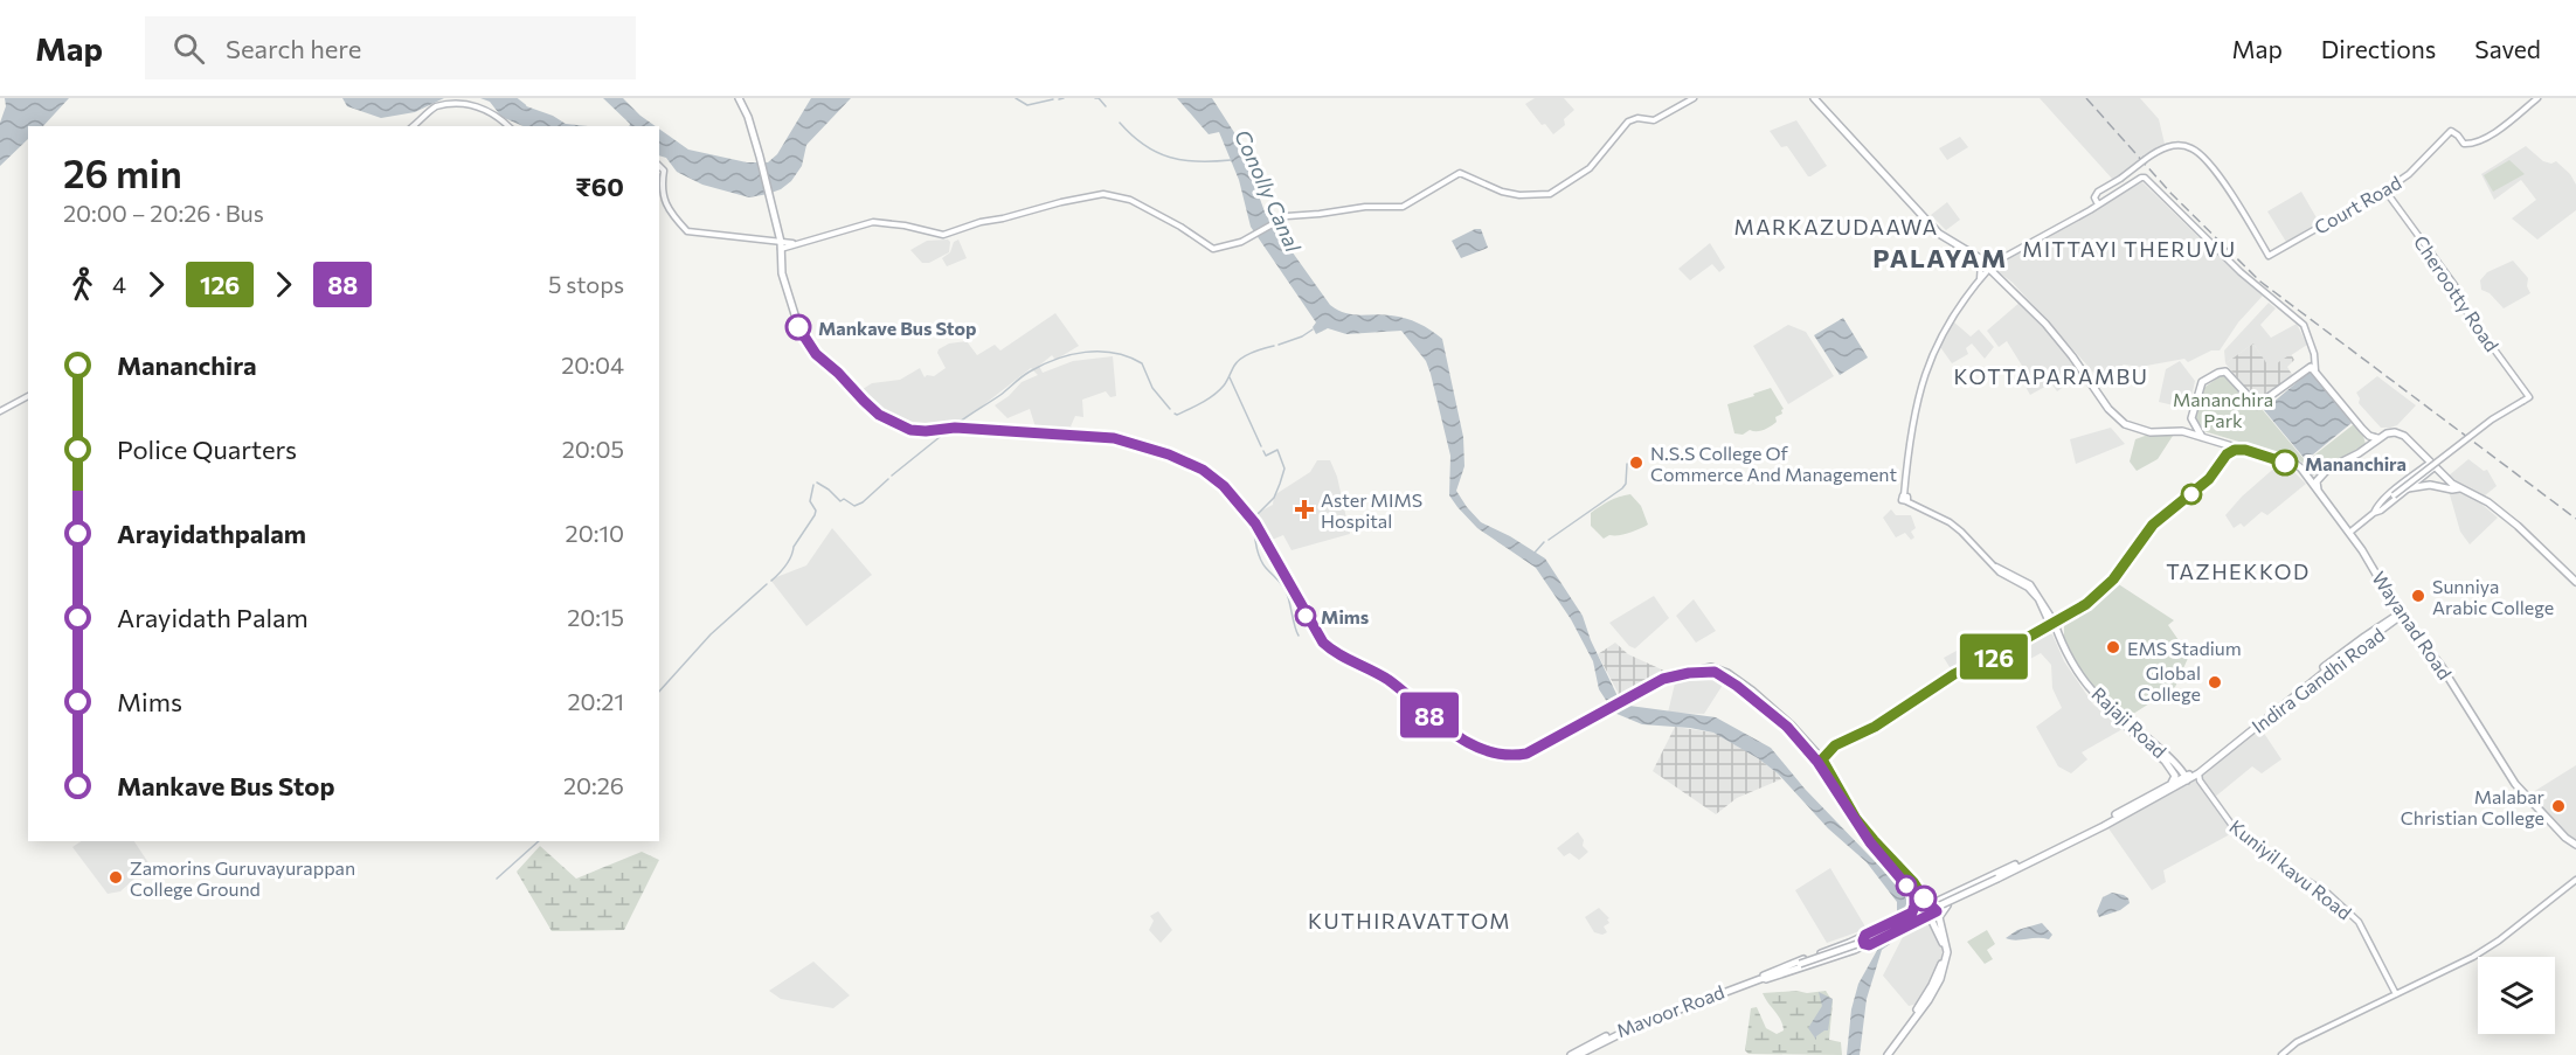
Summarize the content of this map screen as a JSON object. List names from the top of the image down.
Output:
{
  "streets": {
    "main road": [
      "Court Road",
      "Cherootty Road",
      "Wayanad Road",
      "Indira Gandhi Road",
      "Rajaji Road",
      "Kuniyil kavu Road",
      "Mavoor Road"
    ]
  },
  "crossings": [
    ["Court Road", "Cherootty Road"],
    ["Wayanad Road", "Indira Gandhi Road"],
    ["Indira Gandhi Road", "Rajaji Road"],
    ["Indira Gandhi Road", "Kuniyil kavu Road"],
    ["Indira Gandhi Road", "Mavoor Road"]
  ],
  "districts": [
    "MARKAZUDAAWA",
    "MITTAYI THERUVU",
    "PALAYAM",
    "KOTTAPARAMBU",
    "TAZHEKKOD",
    "KUTHIRAVATTOM"
  ],
  "water": ["Conolly Canal"],
  "parks": ["Mananchira Park"],
  "places": {
    "other": [
      "Mankave Bus Stop",
      "N.S.S College Of Commerce And Management",
      "Mananchira",
      "Sunniya Arabic College",
      "Mims",
      "EMS Stadium",
      "Global College",
      "Malabar Christian College",
      "Zamorins Guruvayurappan College Ground"
    ],
    "health": ["Aster MIMS Hospital"]
  },
  "lines": ["bus line 88", "bus line 126"],
  "page": {
    "header": "Map",
    "search": "Search here",
    "nav": ["Map", "Directions", "Saved"],
    "on_map": ["126", "88"],
    "heading": ["26 min", "20:00 – 20:26 · Bus", "₹60"],
    "legs": [
      "4",
      "126",
      "88",
      "5 stops"
    ],
    "list": [
      {
        "name": "Mananchira",
        "value": "20:04"
      },
      {
        "name": "Police Quarters",
        "value": "20:05"
      },
      {
        "name": "Arayidathpalam",
        "value": "20:10"
      },
      {
        "name": "Arayidath Palam",
        "value": "20:15"
      },
      {
        "name": "Mims",
        "value": "20:21"
      },
      {
        "name": "Mankave Bus Stop",
        "value": "20:26"
      }
    ]
  }
}
